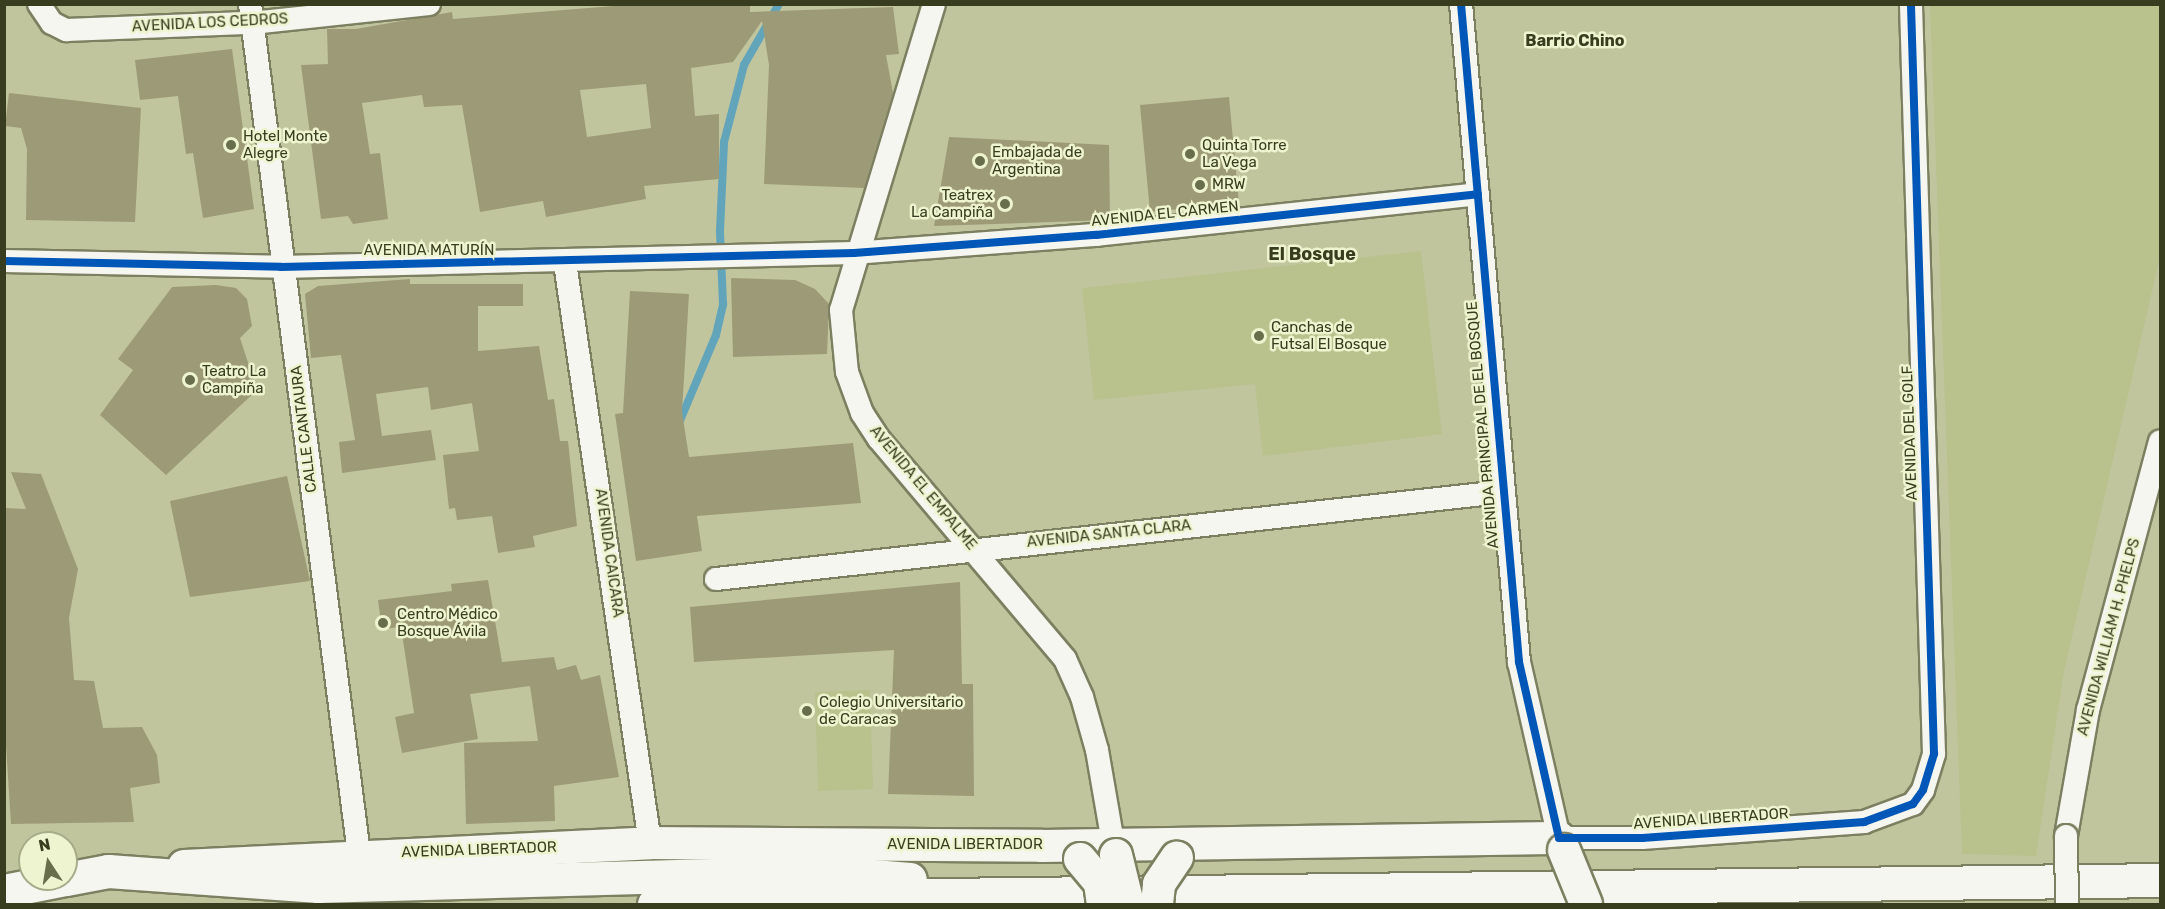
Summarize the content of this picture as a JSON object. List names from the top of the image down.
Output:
{
  "streets": {
    "main road": ["AVENIDA LIBERTADOR"],
    "street": [
      "AVENIDA LOS CEDROS",
      "AVENIDA EL CARMEN",
      "AVENIDA MATURÍN",
      "AVENIDA PRINCIPAL DE EL BOSQUE",
      "CALLE CANTAURA",
      "AVENIDA DEL GOLF",
      "AVENIDA EL EMPALME",
      "AVENIDA SANTA CLARA",
      "AVENIDA CAICARA",
      "AVENIDA WILLIAM H. PHELPS"
    ]
  },
  "crossings": [
    ["AVENIDA LOS CEDROS", "CALLE CANTAURA"],
    ["AVENIDA EL CARMEN", "AVENIDA MATURÍN"],
    ["AVENIDA EL CARMEN", "AVENIDA PRINCIPAL DE EL BOSQUE"],
    ["AVENIDA EL CARMEN", "AVENIDA EL EMPALME"],
    ["AVENIDA MATURÍN", "CALLE CANTAURA"],
    ["AVENIDA MATURÍN", "AVENIDA EL EMPALME"],
    ["AVENIDA MATURÍN", "AVENIDA CAICARA"],
    ["AVENIDA PRINCIPAL DE EL BOSQUE", "AVENIDA SANTA CLARA"],
    ["AVENIDA PRINCIPAL DE EL BOSQUE", "AVENIDA LIBERTADOR"],
    ["CALLE CANTAURA", "AVENIDA LIBERTADOR"],
    ["AVENIDA DEL GOLF", "AVENIDA LIBERTADOR"],
    ["AVENIDA EL EMPALME", "AVENIDA SANTA CLARA"],
    ["AVENIDA EL EMPALME", "AVENIDA LIBERTADOR"],
    ["AVENIDA CAICARA", "AVENIDA LIBERTADOR"]
  ],
  "districts": ["Barrio Chino", "El Bosque"],
  "places": [
    "Hotel Monte Alegre",
    "Quinta Torre La Vega",
    "Embajada de Argentina",
    "MRW",
    "Teatrex La Campiña",
    "Canchas de Futsal El Bosque",
    "Teatro La Campiña",
    "Centro Médico Bosque Ávila",
    "Colegio Universitario de Caracas"
  ],
  "north": "top"
}
